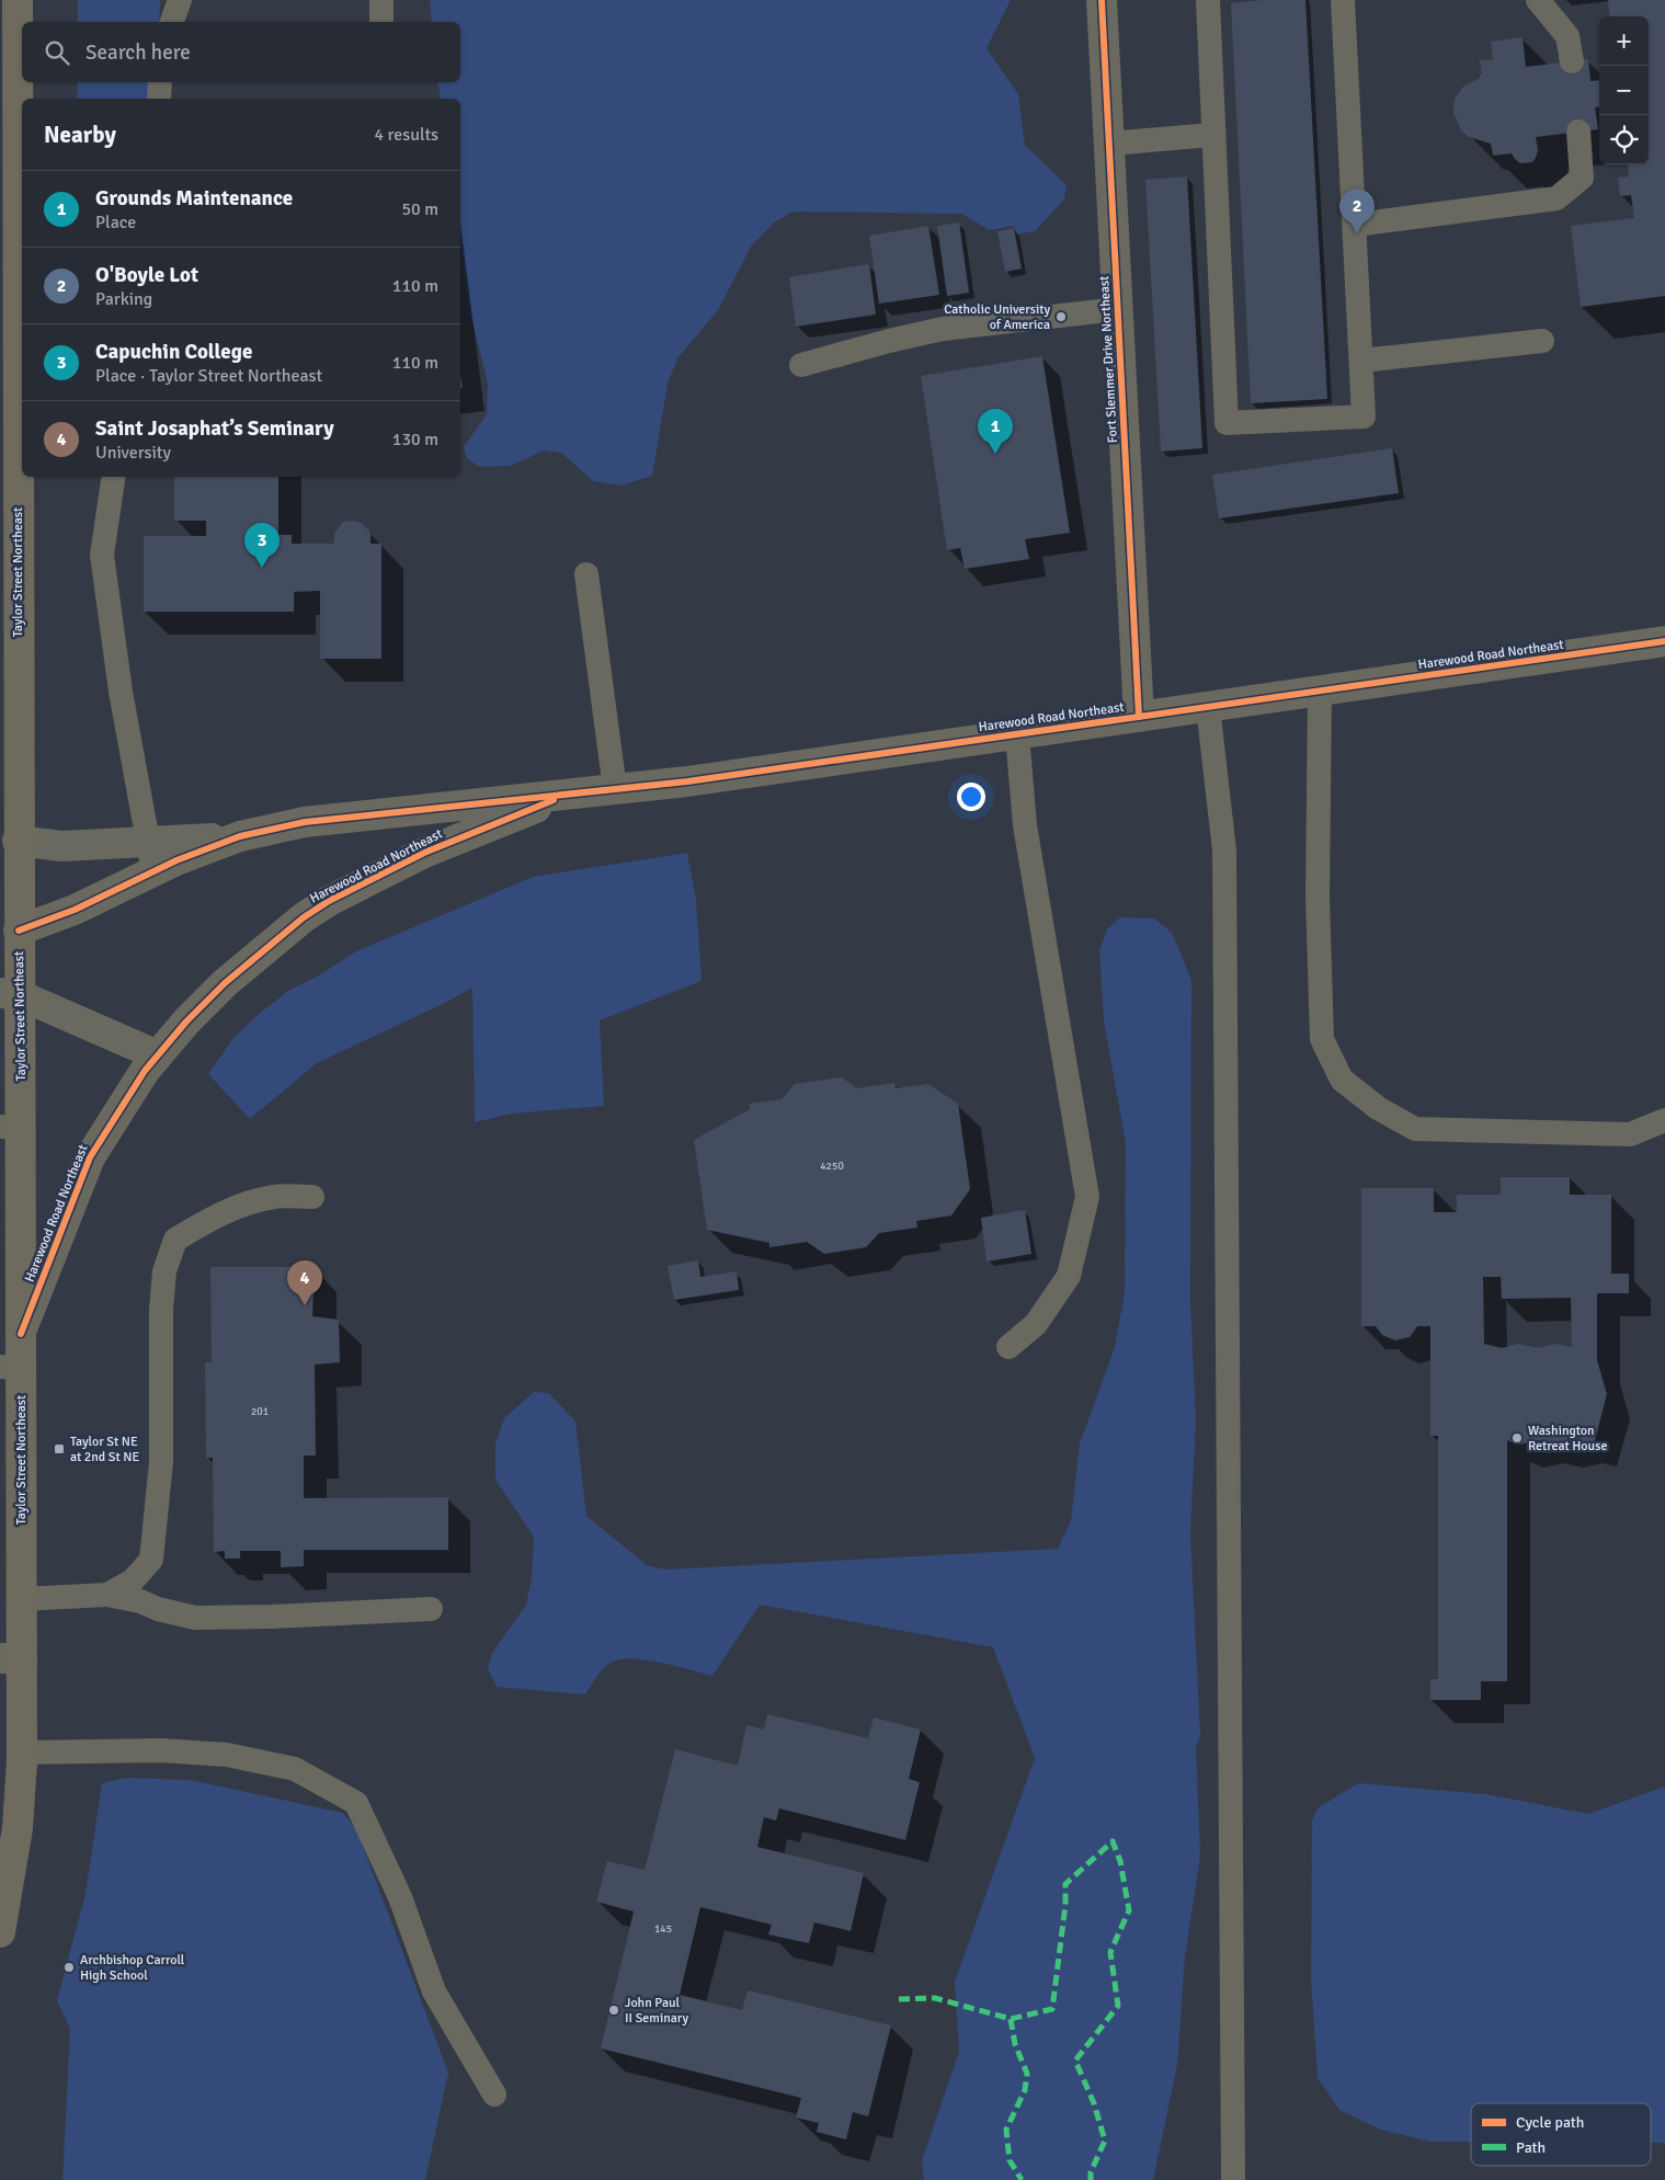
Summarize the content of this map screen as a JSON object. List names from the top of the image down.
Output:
{
  "streets": {
    "main road": ["Taylor Street Northeast"],
    "street": ["Fort Slemmer Drive Northeast", "Harewood Road Northeast"]
  },
  "crossings": [
    ["Fort Slemmer Drive Northeast", "Harewood Road Northeast"],
    ["Taylor Street Northeast", "Harewood Road Northeast"]
  ],
  "places": {
    "other": [
      "Catholic University of America",
      "Washington Retreat House",
      "Archbishop Carroll High School",
      "John Paul II Seminary"
    ],
    "transit": ["Taylor St NE at 2nd St NE"]
  },
  "house_numbers": ["4250", "201", "145"],
  "legend": ["Cycle path", "Path"],
  "page": {
    "map_buttons": ["+", "−"],
    "search": "Search here",
    "heading": ["Nearby", "4 results"],
    "list": [
      {
        "mark": "1",
        "name": "Grounds Maintenance",
        "note": "Place",
        "value": "50 m"
      },
      {
        "mark": "2",
        "name": "O'Boyle Lot",
        "note": "Parking",
        "value": "110 m"
      },
      {
        "mark": "3",
        "name": "Capuchin College",
        "note": "Place · Taylor Street Northeast",
        "value": "110 m"
      },
      {
        "mark": "4",
        "name": "Saint Josaphat’s Seminary",
        "note": "University",
        "value": "130 m"
      }
    ],
    "pins": [
      "2",
      "1",
      "3",
      "4"
    ]
  }
}
